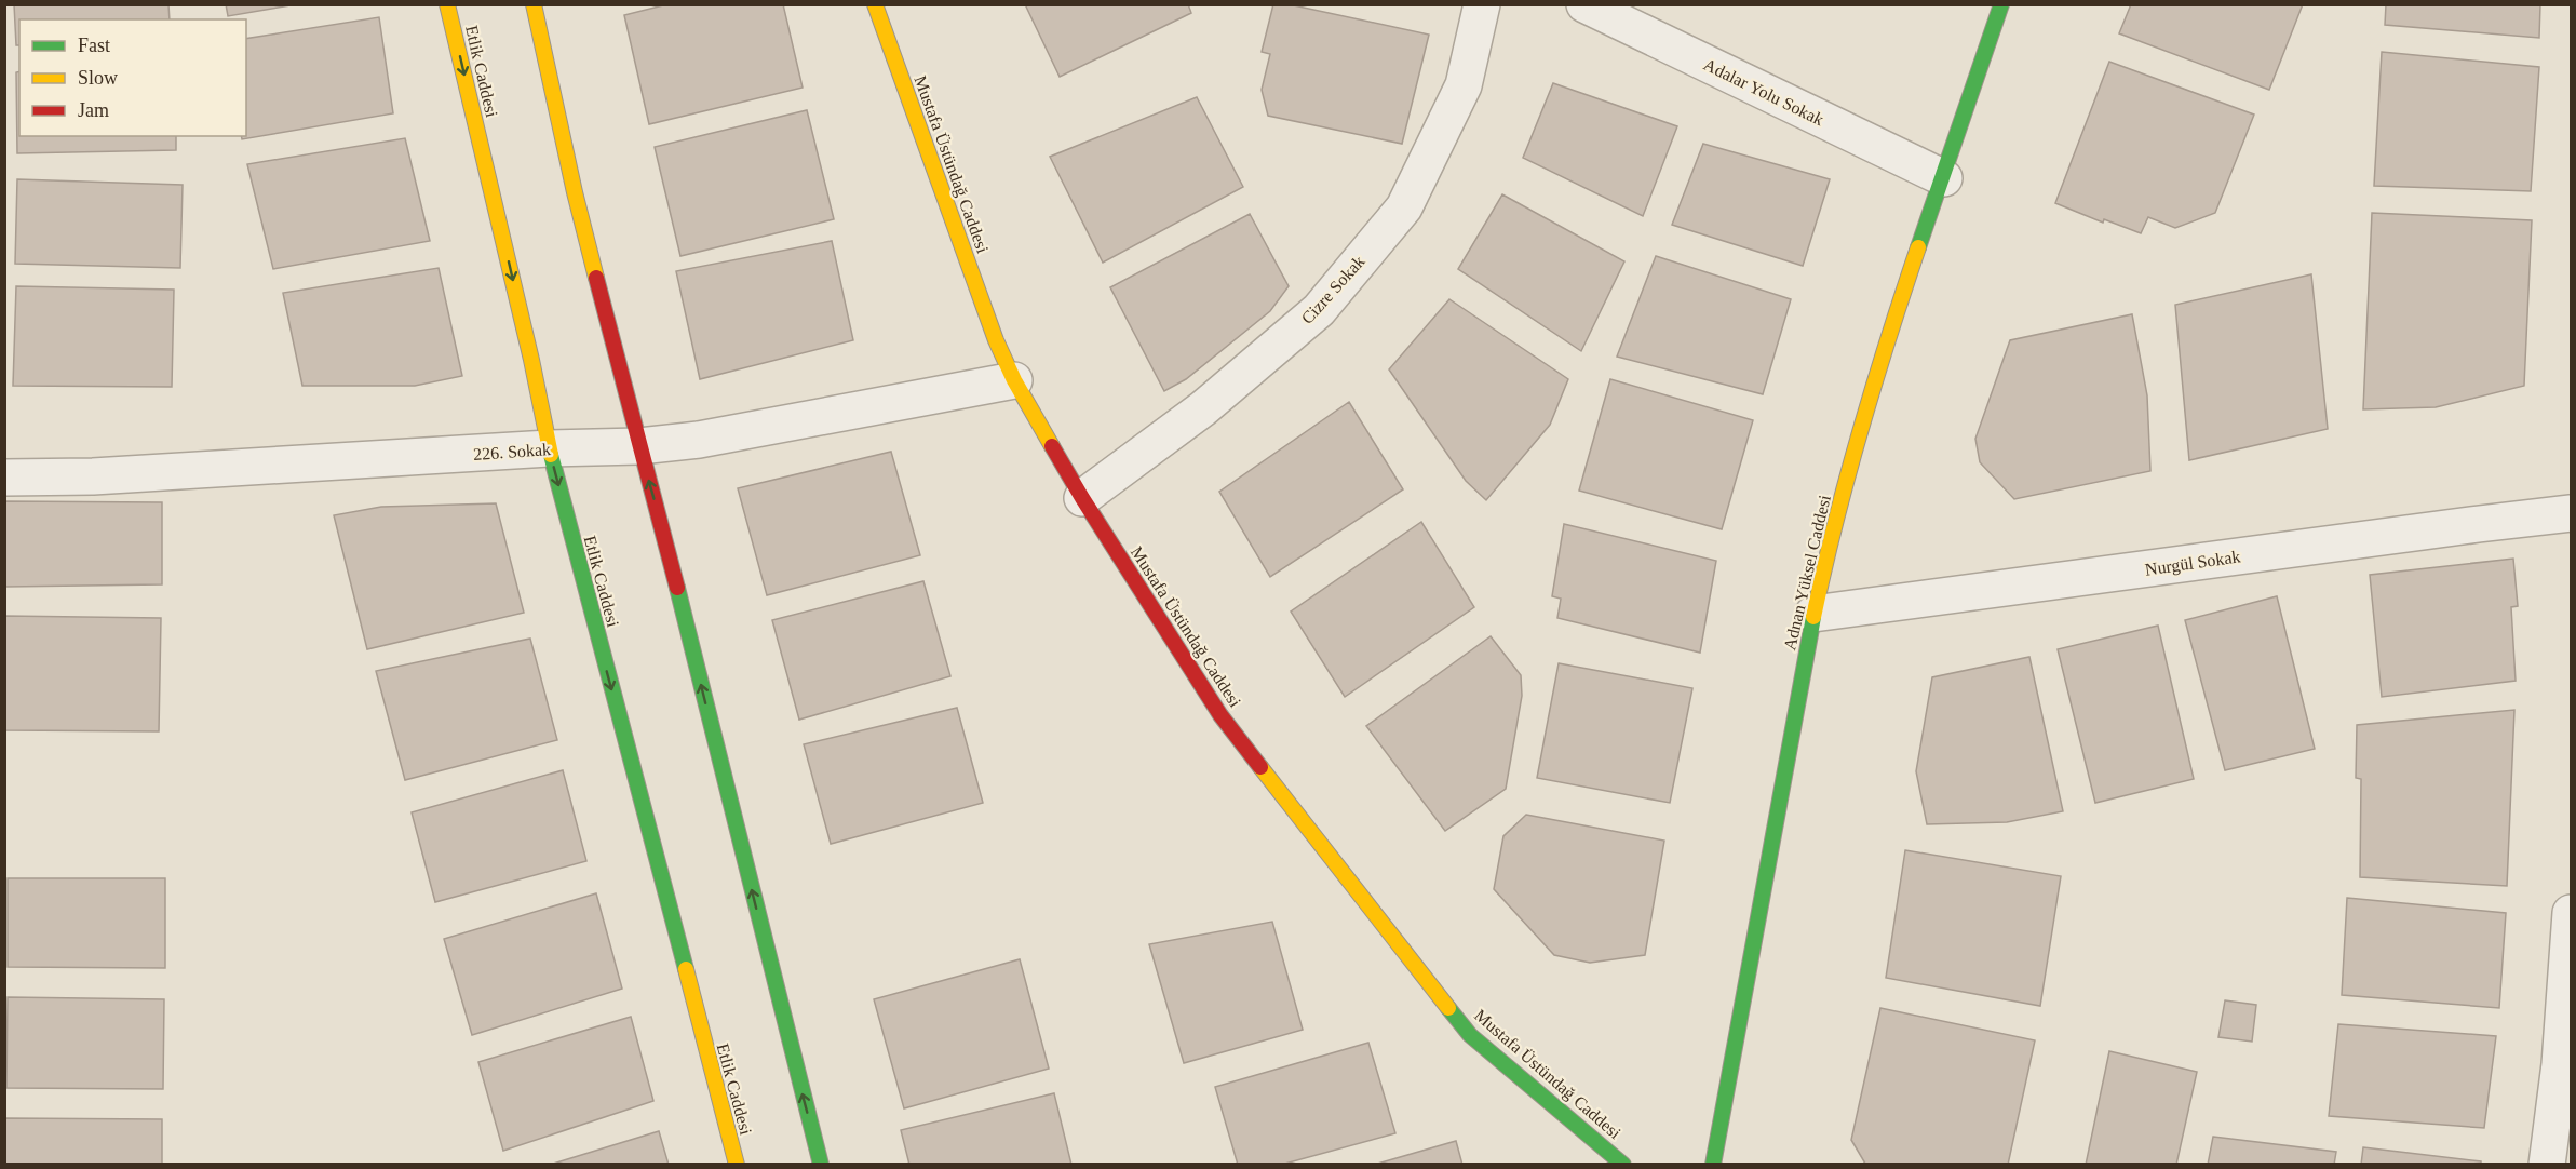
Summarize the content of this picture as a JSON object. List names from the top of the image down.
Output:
{
  "streets": {
    "street": [
      "Etlik Caddesi",
      "Adalar Yolu Sokak",
      "Mustafa Üstündağ Caddesi",
      "Cizre Sokak",
      "226. Sokak",
      "Nurgül Sokak",
      "Adnan Yüksel Caddesi"
    ]
  },
  "crossings": [
    ["Etlik Caddesi", "226. Sokak"],
    ["Adalar Yolu Sokak", "Adnan Yüksel Caddesi"],
    ["Mustafa Üstündağ Caddesi", "Cizre Sokak"],
    ["Mustafa Üstündağ Caddesi", "226. Sokak"],
    ["Nurgül Sokak", "Adnan Yüksel Caddesi"]
  ],
  "legend": ["Fast", "Slow", "Jam"]
}
